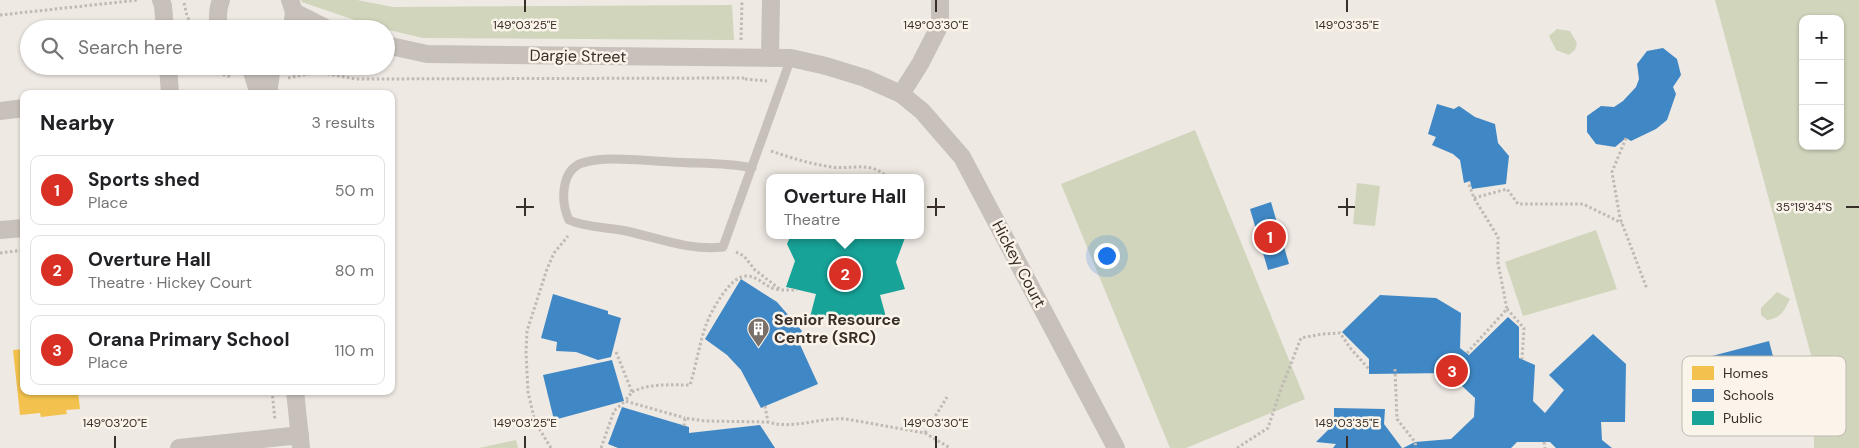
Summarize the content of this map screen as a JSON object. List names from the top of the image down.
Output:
{
  "streets": {
    "street": ["Dargie Street", "Hickey Court"]
  },
  "crossings": [
    ["Dargie Street", "Hickey Court"]
  ],
  "places": {
    "building": ["Senior Resource Centre (SRC)"]
  },
  "legend": ["Homes", "Schools", "Public"],
  "page": {
    "map_buttons": ["+", "−"],
    "search": "Search here",
    "heading": ["Nearby", "3 results"],
    "list": [
      {
        "mark": "1",
        "name": "Sports shed",
        "note": "Place",
        "value": "50 m"
      },
      {
        "mark": "2",
        "name": "Overture Hall",
        "note": "Theatre · Hickey Court",
        "value": "80 m"
      },
      {
        "mark": "3",
        "name": "Orana Primary School",
        "note": "Place",
        "value": "110 m"
      }
    ],
    "popup": ["Overture Hall", "Theatre"],
    "pins": ["1", "2", "3"]
  },
  "coordinates": [
    "149°03'25\"E",
    "149°03'30\"E",
    "149°03'35\"E",
    "35°19'34\"S",
    "149°03'20\"E"
  ]
}
